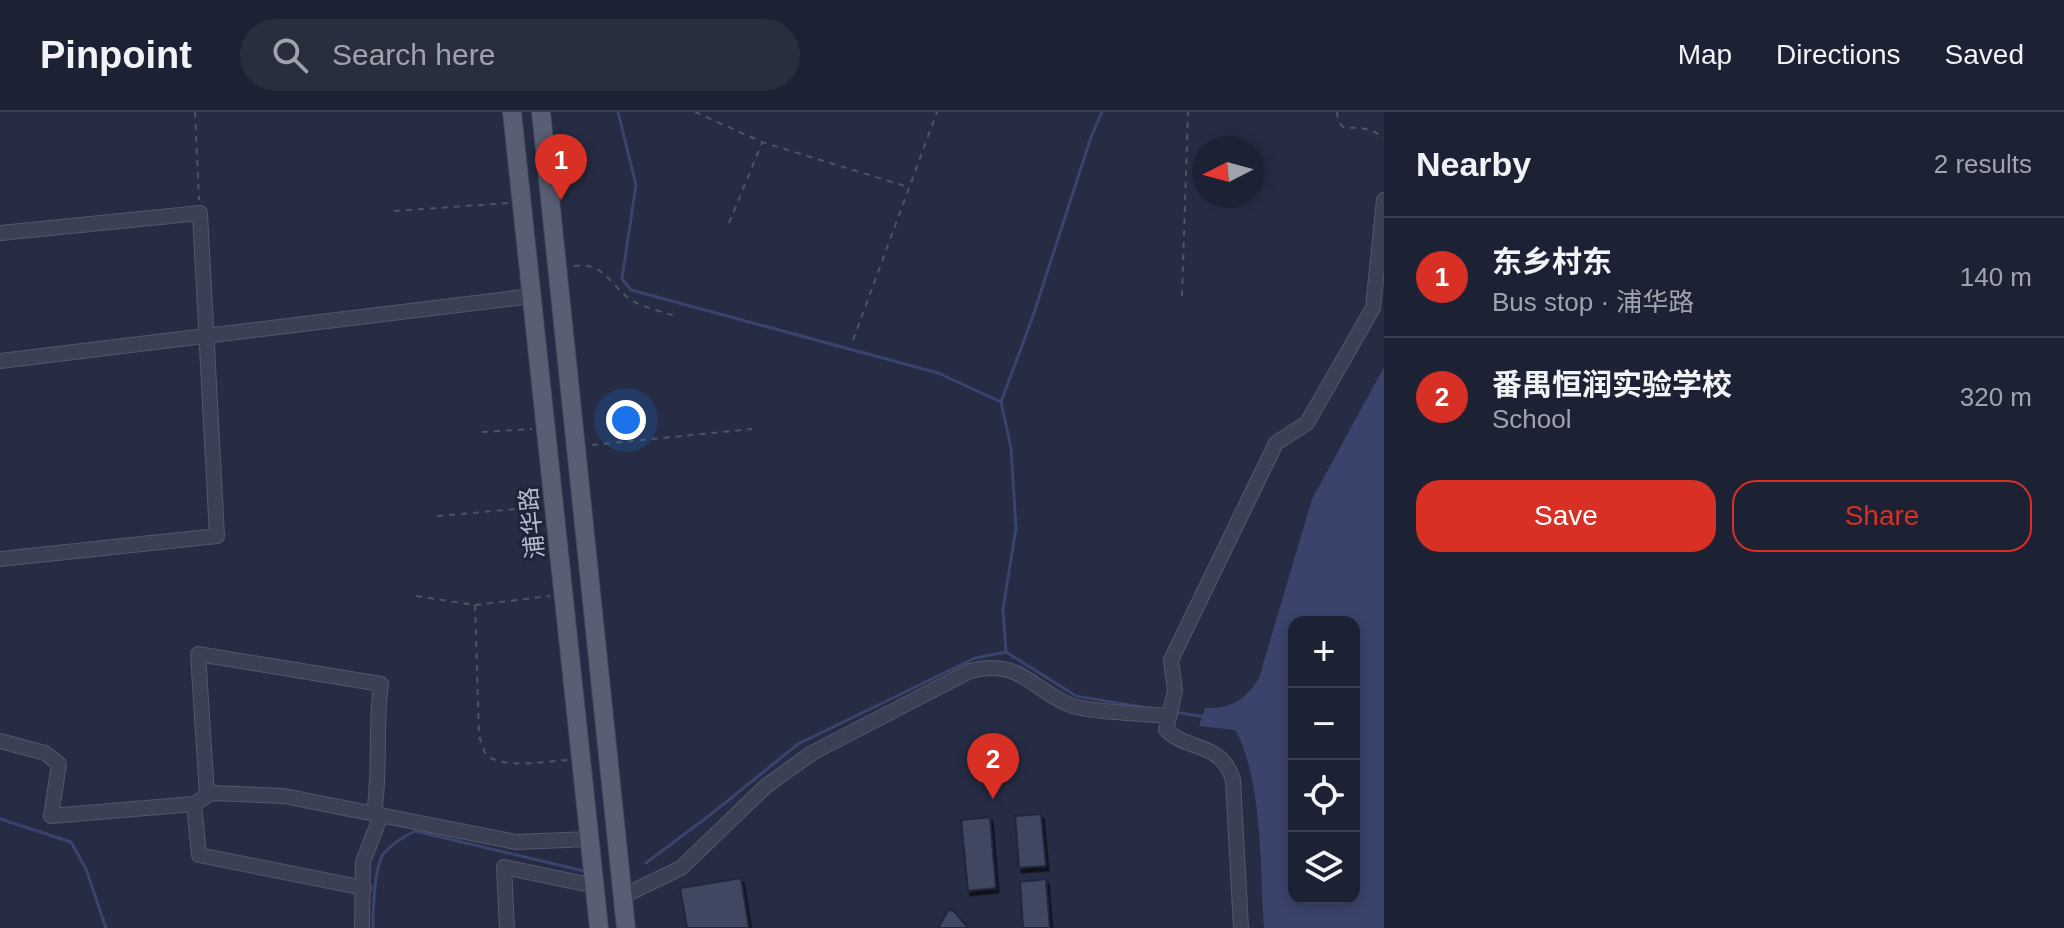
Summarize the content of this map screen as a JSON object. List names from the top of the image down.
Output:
{
  "streets": {
    "main road": ["浦华路"]
  },
  "north": "left",
  "page": {
    "header": "Pinpoint",
    "search": "Search here",
    "nav": ["Map", "Directions", "Saved"],
    "heading": ["Nearby", "2 results"],
    "pins": ["1", "2"],
    "list": [
      {
        "mark": "1",
        "name": "东乡村东",
        "note": "Bus stop · 浦华路",
        "value": "140 m"
      },
      {
        "mark": "2",
        "name": "番禺恒润实验学校",
        "note": "School",
        "value": "320 m"
      }
    ],
    "buttons": ["Save", "Share"],
    "map_buttons": ["+", "−"]
  }
}
